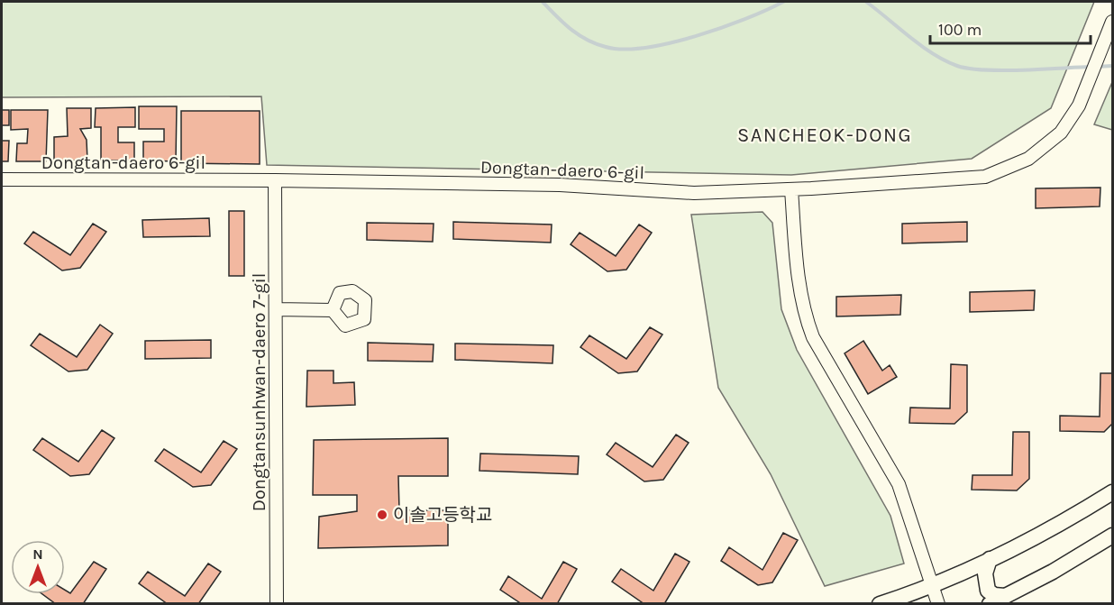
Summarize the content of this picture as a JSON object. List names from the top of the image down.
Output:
{
  "streets": {
    "street": ["Dongtan-daero 6-gil", "Dongtansunhwan-daero 7-gil"]
  },
  "crossings": [
    ["Dongtan-daero 6-gil", "Dongtansunhwan-daero 7-gil"]
  ],
  "districts": ["SANCHEOK-DONG"],
  "places": ["이솔고등학교"],
  "scale_bar": "100 m",
  "north": "top"
}
